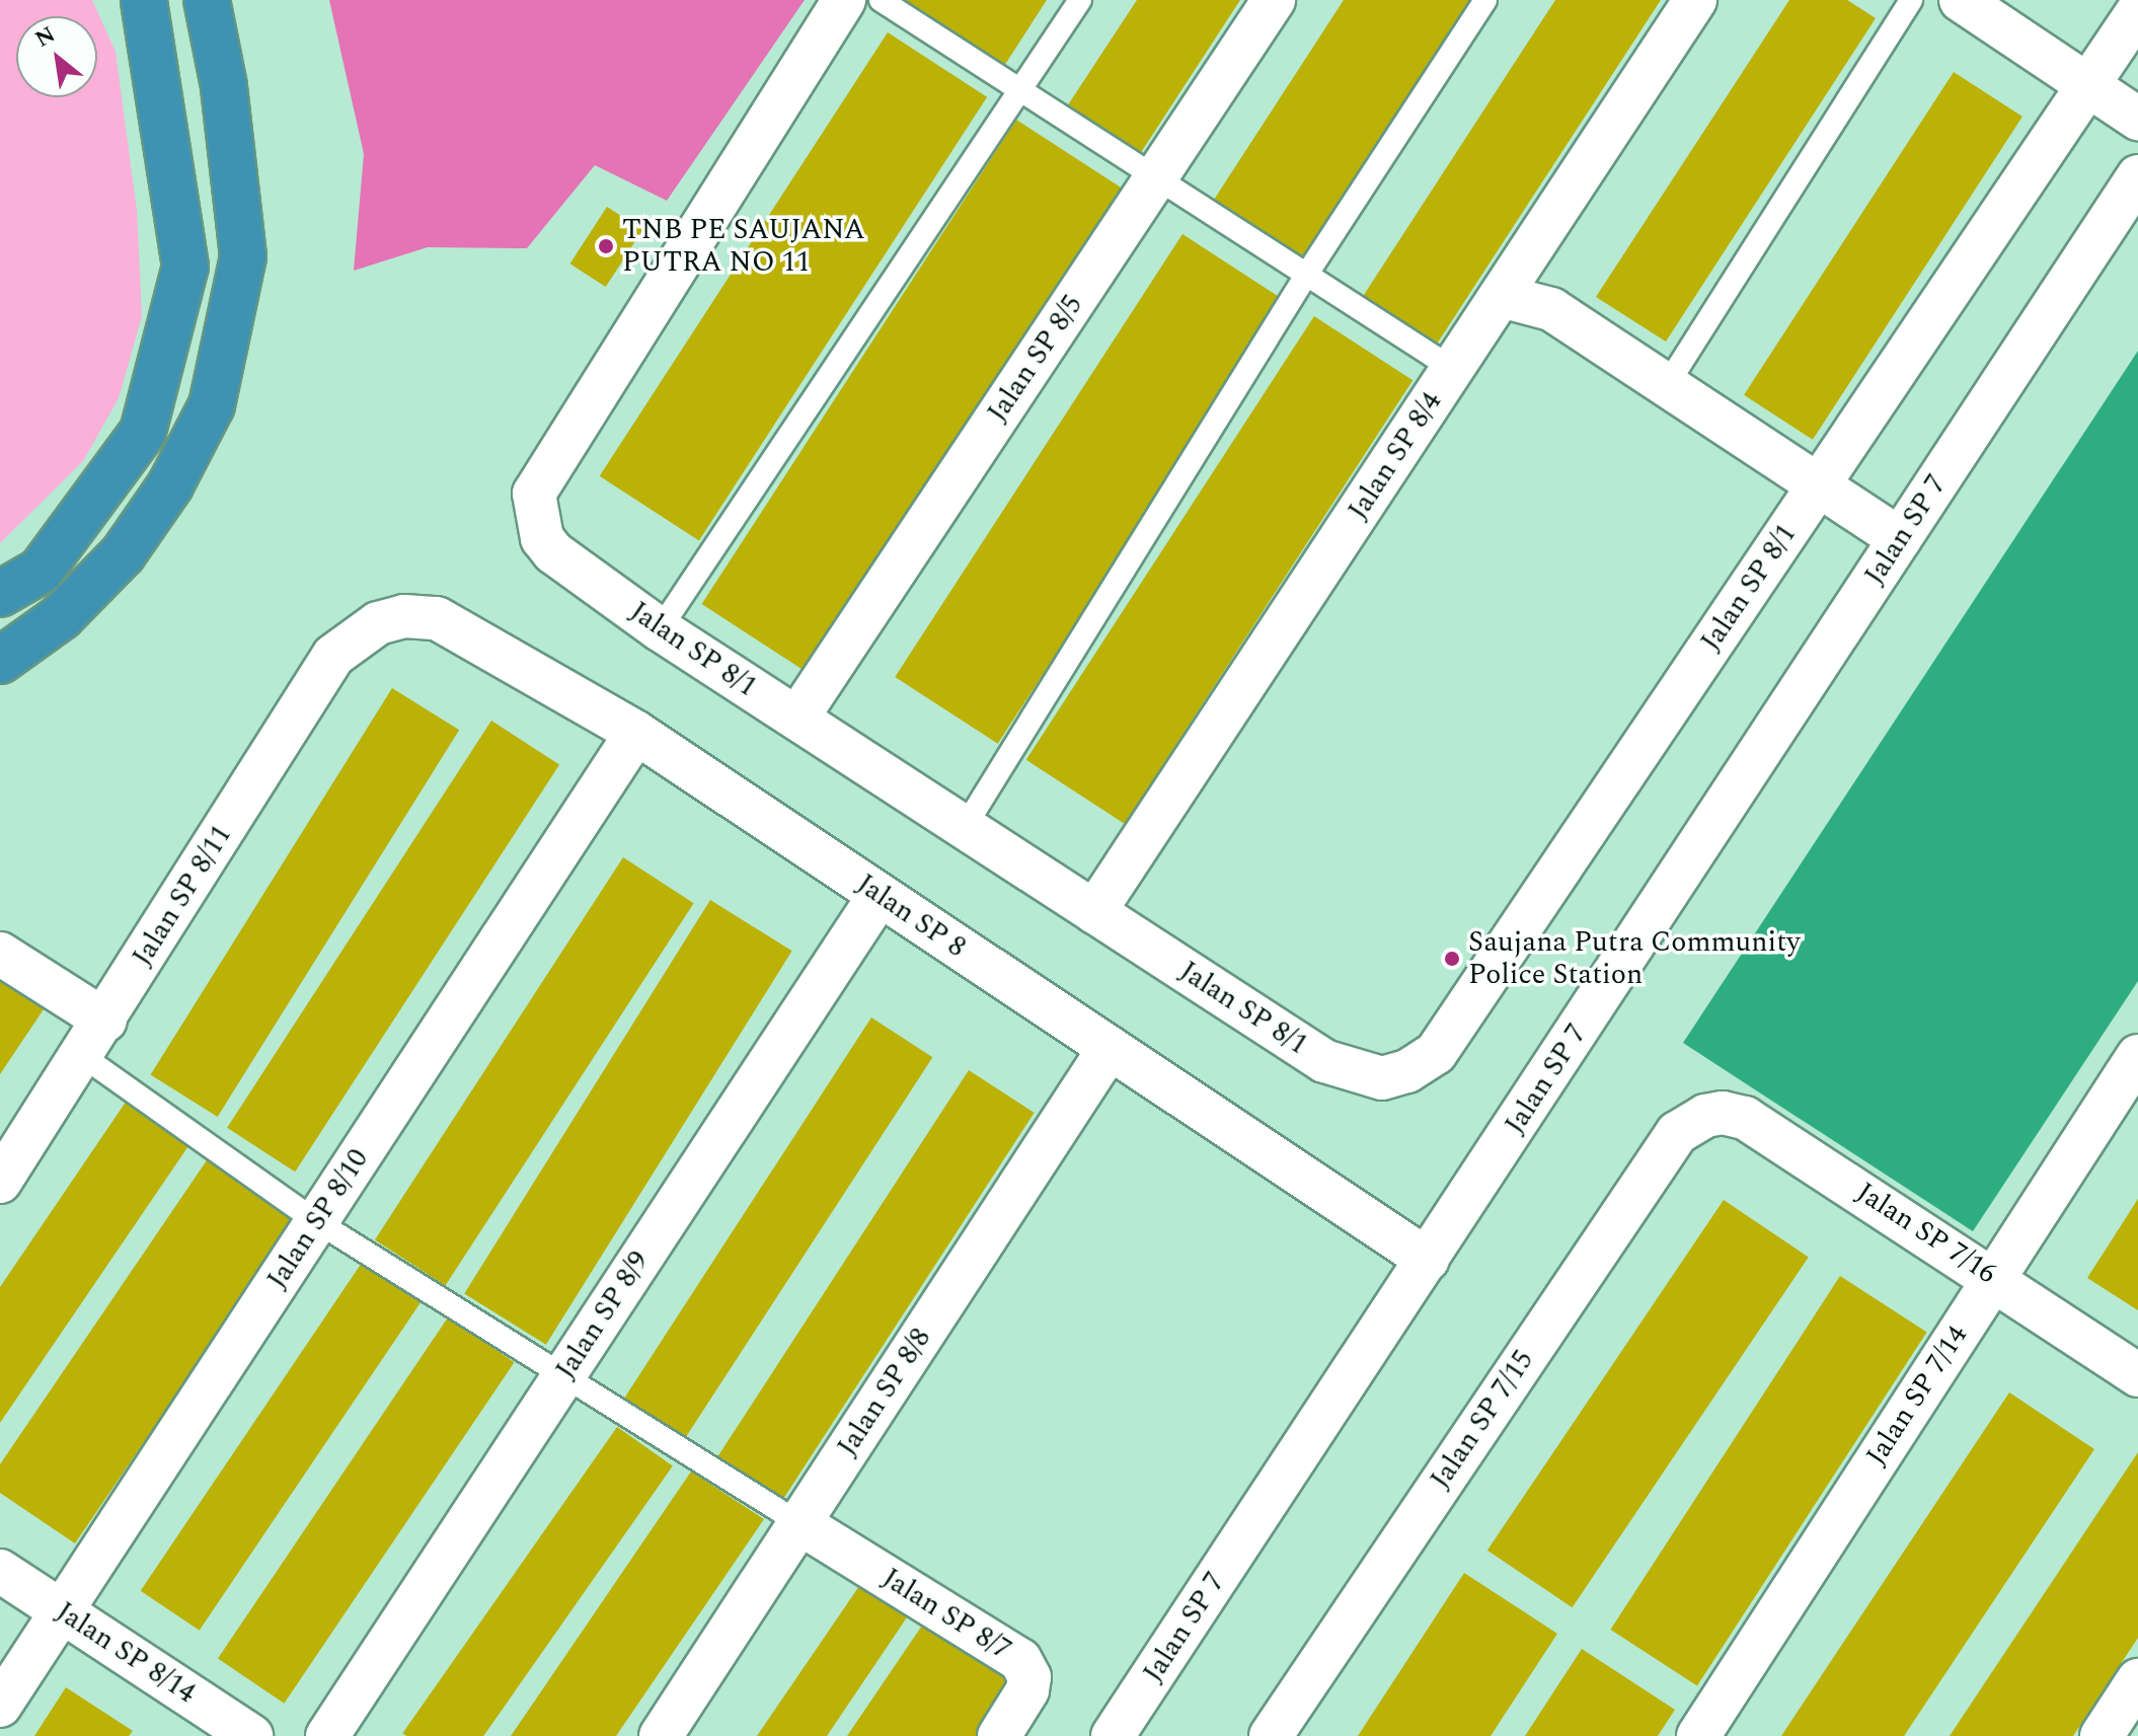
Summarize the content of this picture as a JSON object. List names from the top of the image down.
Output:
{
  "streets": {
    "street": [
      "Jalan SP 8/5",
      "Jalan SP 8/4",
      "Jalan SP 7",
      "Jalan SP 8/1",
      "Jalan SP 8/11",
      "Jalan SP 8",
      "Jalan SP 8/10",
      "Jalan SP 7/16",
      "Jalan SP 8/9",
      "Jalan SP 8/8",
      "Jalan SP 7/14",
      "Jalan SP 7/15",
      "Jalan SP 8/7",
      "Jalan SP 8/14"
    ]
  },
  "crossings": [
    ["Jalan SP 8/5", "Jalan SP 8/1"],
    ["Jalan SP 8/4", "Jalan SP 8/1"],
    ["Jalan SP 7", "Jalan SP 8"],
    ["Jalan SP 8/11", "Jalan SP 8"],
    ["Jalan SP 8", "Jalan SP 8/10"],
    ["Jalan SP 8", "Jalan SP 8/9"],
    ["Jalan SP 8", "Jalan SP 8/8"],
    ["Jalan SP 8/10", "Jalan SP 8/14"],
    ["Jalan SP 7/16", "Jalan SP 7/14"],
    ["Jalan SP 7/16", "Jalan SP 7/15"],
    ["Jalan SP 8/8", "Jalan SP 8/7"]
  ],
  "places": ["TNB PE SAUJANA PUTRA NO 11", "Saujana Putra Community Police Station"],
  "north": "top left"
}
